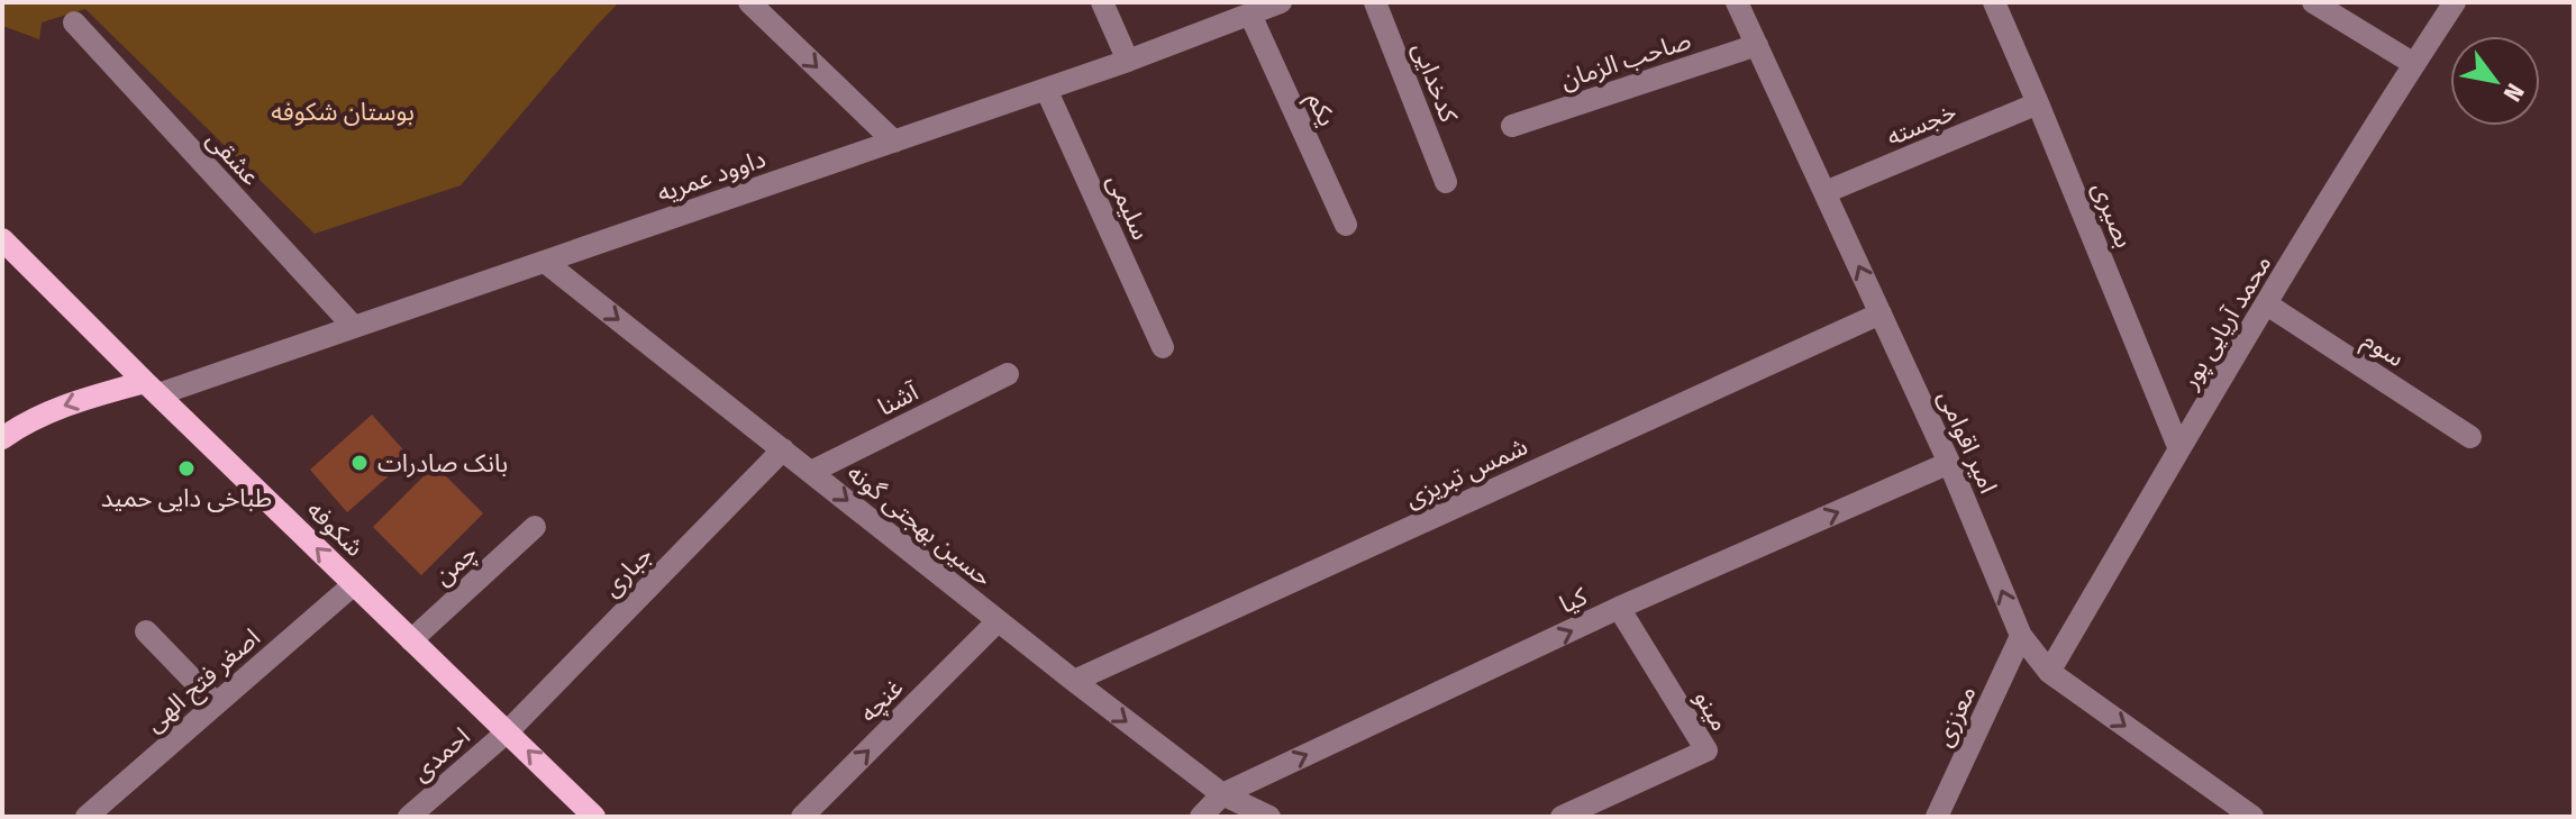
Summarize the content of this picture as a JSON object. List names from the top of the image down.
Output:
{
  "streets": {
    "main road": ["شکوفه"],
    "street": [
      "صاحب الزمان",
      "کدخدایی",
      "یکم",
      "خجسته",
      "عشقی",
      "داوود عمریه",
      "سلیمی",
      "بصیری",
      "محمد آریایی پور",
      "سوم",
      "آشنا",
      "امیر اقوامی",
      "شمس تبریزی",
      "حسین بهجتی گونه",
      "چمن",
      "جباری",
      "کیا",
      "اصغر فتح الهی",
      "غنچه",
      "مینو",
      "معززی",
      "احمدی"
    ]
  },
  "crossings": [
    ["صاحب الزمان", "امیر اقوامی"],
    ["یکم", "داوود عمریه"],
    ["خجسته", "بصیری"],
    ["خجسته", "امیر اقوامی"],
    ["عشقی", "داوود عمریه"],
    ["داوود عمریه", "سلیمی"],
    ["داوود عمریه", "حسین بهجتی گونه"],
    ["داوود عمریه", "شکوفه"],
    ["بصیری", "محمد آریایی پور"],
    ["محمد آریایی پور", "سوم"],
    ["محمد آریایی پور", "امیر اقوامی"],
    ["آشنا", "حسین بهجتی گونه"],
    ["امیر اقوامی", "شمس تبریزی"],
    ["امیر اقوامی", "کیا"],
    ["امیر اقوامی", "معززی"],
    ["شمس تبریزی", "حسین بهجتی گونه"],
    ["حسین بهجتی گونه", "جباری"],
    ["حسین بهجتی گونه", "کیا"],
    ["حسین بهجتی گونه", "غنچه"],
    ["شکوفه", "چمن"],
    ["شکوفه", "جباری"],
    ["شکوفه", "اصغر فتح الهی"],
    ["شکوفه", "احمدی"],
    ["جباری", "احمدی"],
    ["کیا", "مینو"]
  ],
  "one_way": [
    "حسین بهجتی گونه",
    "شکوفه",
    "کیا",
    "غنچه"
  ],
  "parks": ["بوستان شکوفه"],
  "places": ["بانک صادرات", "طباخی دایی حمید"],
  "north": "bottom right"
}
